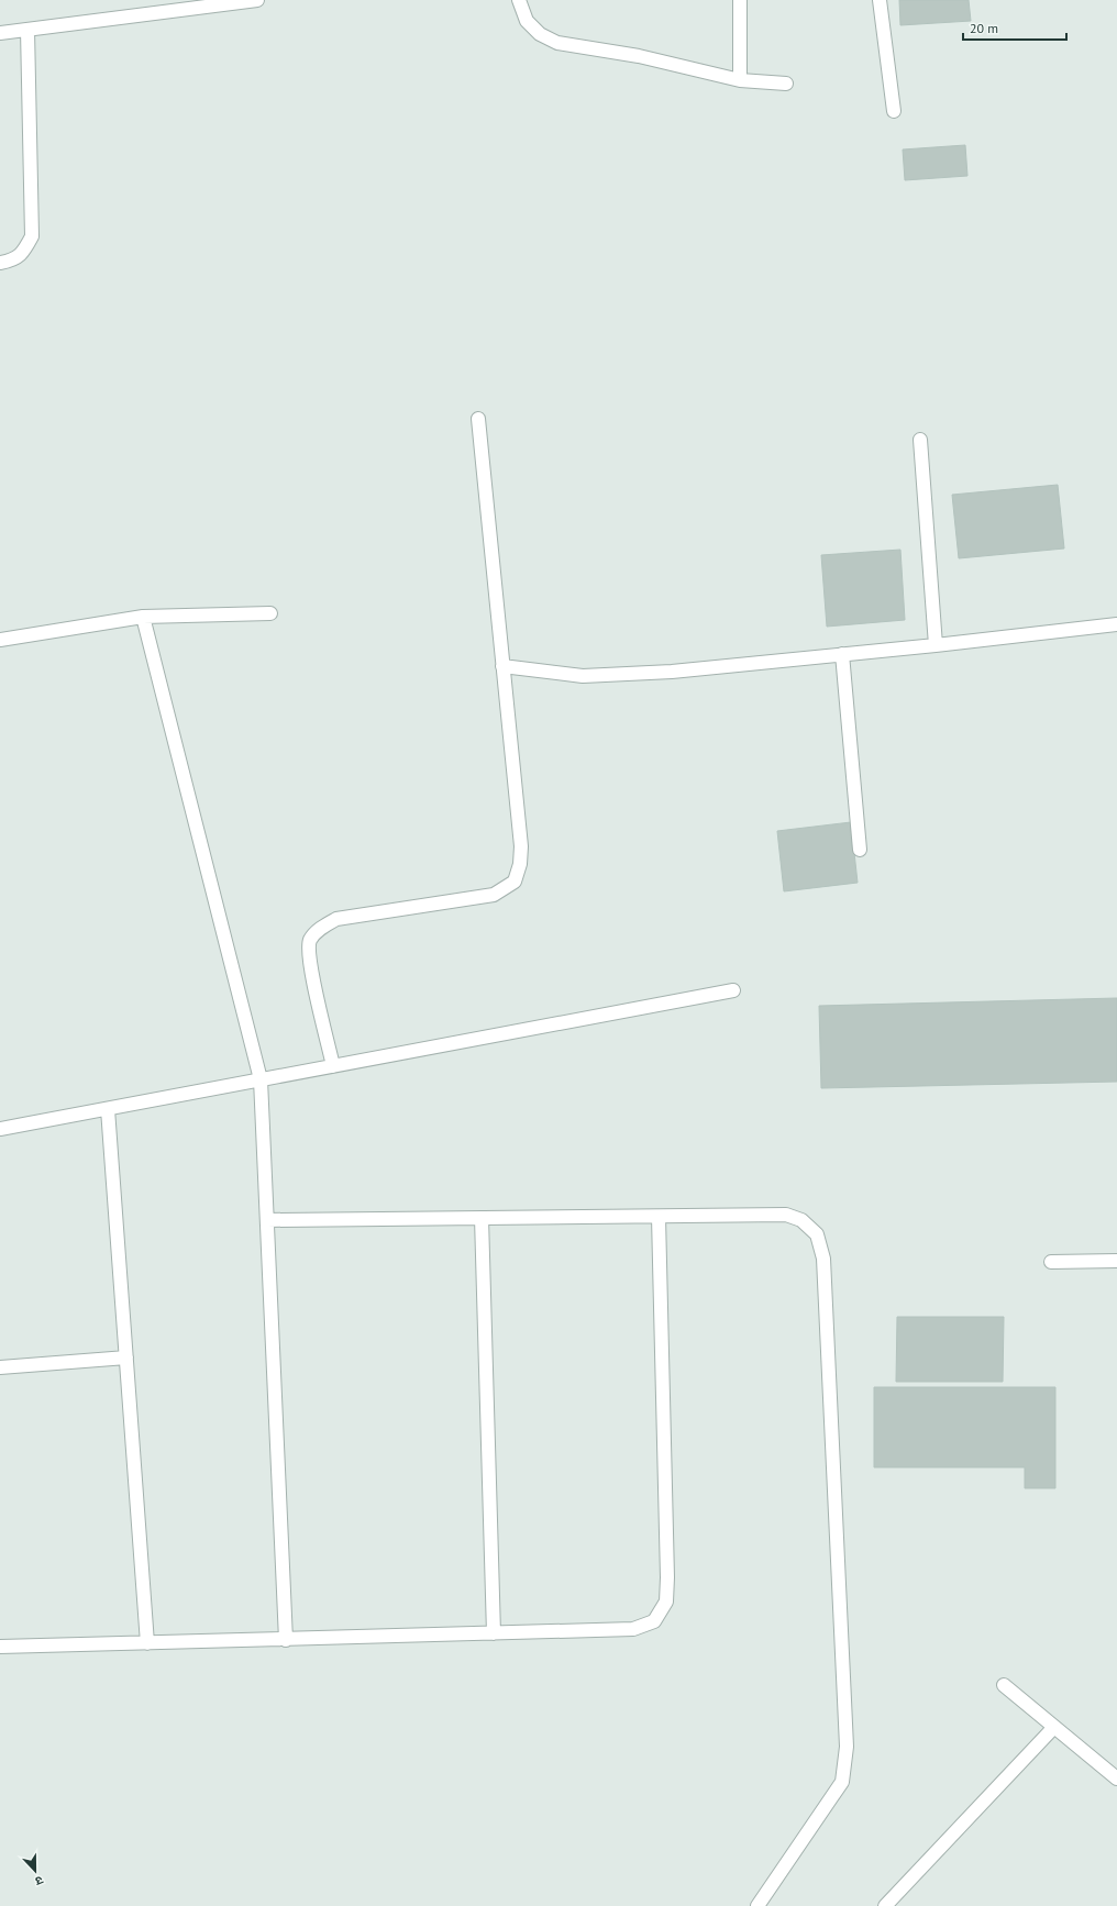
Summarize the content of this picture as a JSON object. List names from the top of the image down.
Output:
{
  "scale_bar": "20 m",
  "north": "bottom"
}
